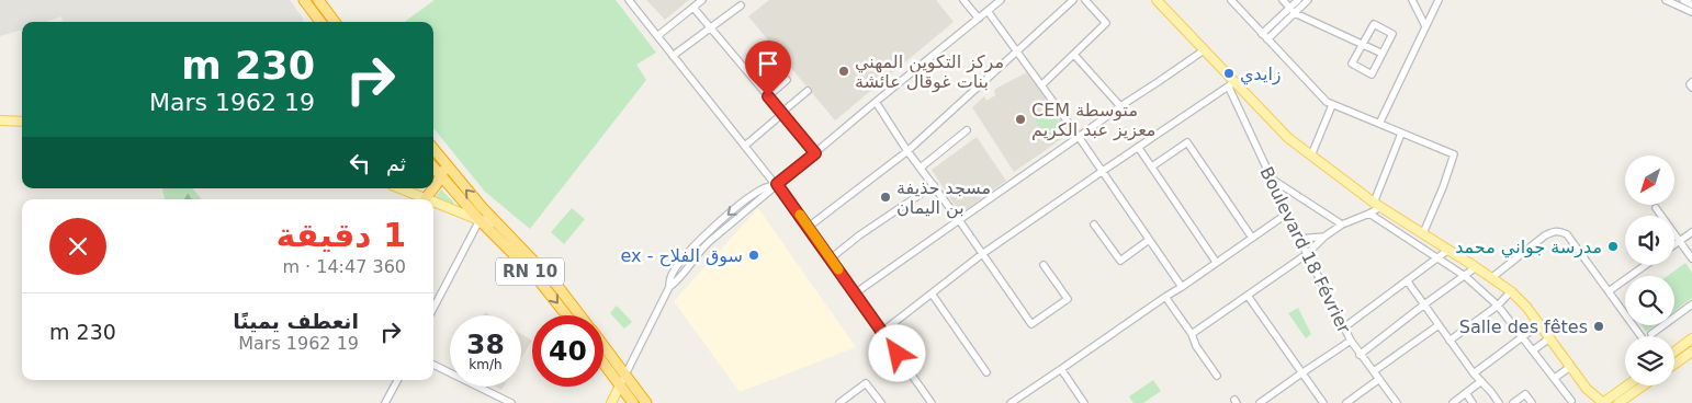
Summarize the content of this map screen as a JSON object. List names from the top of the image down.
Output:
{
  "streets": {
    "highway": ["RN 10"],
    "street": ["Boulevard 18 Février"]
  },
  "places": [
    "مركز التكوين المهني بنات غوقال عائشة",
    "زايدي",
    "CEM متوسطة معزيز عبد الكريم",
    "مسجد حذيفة بن اليمان",
    "مدرسة جواني محمد",
    "ex - سوق الفلاح",
    "Salle des fêtes"
  ],
  "north": "bottom left",
  "page": {
    "turn": ["230 m", "19 Mars 1962"],
    "then": "ثم",
    "heading": ["1 دقيقة", "360 m · 14:47"],
    "list": [
      {
        "name": "انعطف يمينًا",
        "note": "19 Mars 1962",
        "value": "230 m"
      }
    ],
    "speed": "38 km/h",
    "limit": "40"
  }
}
